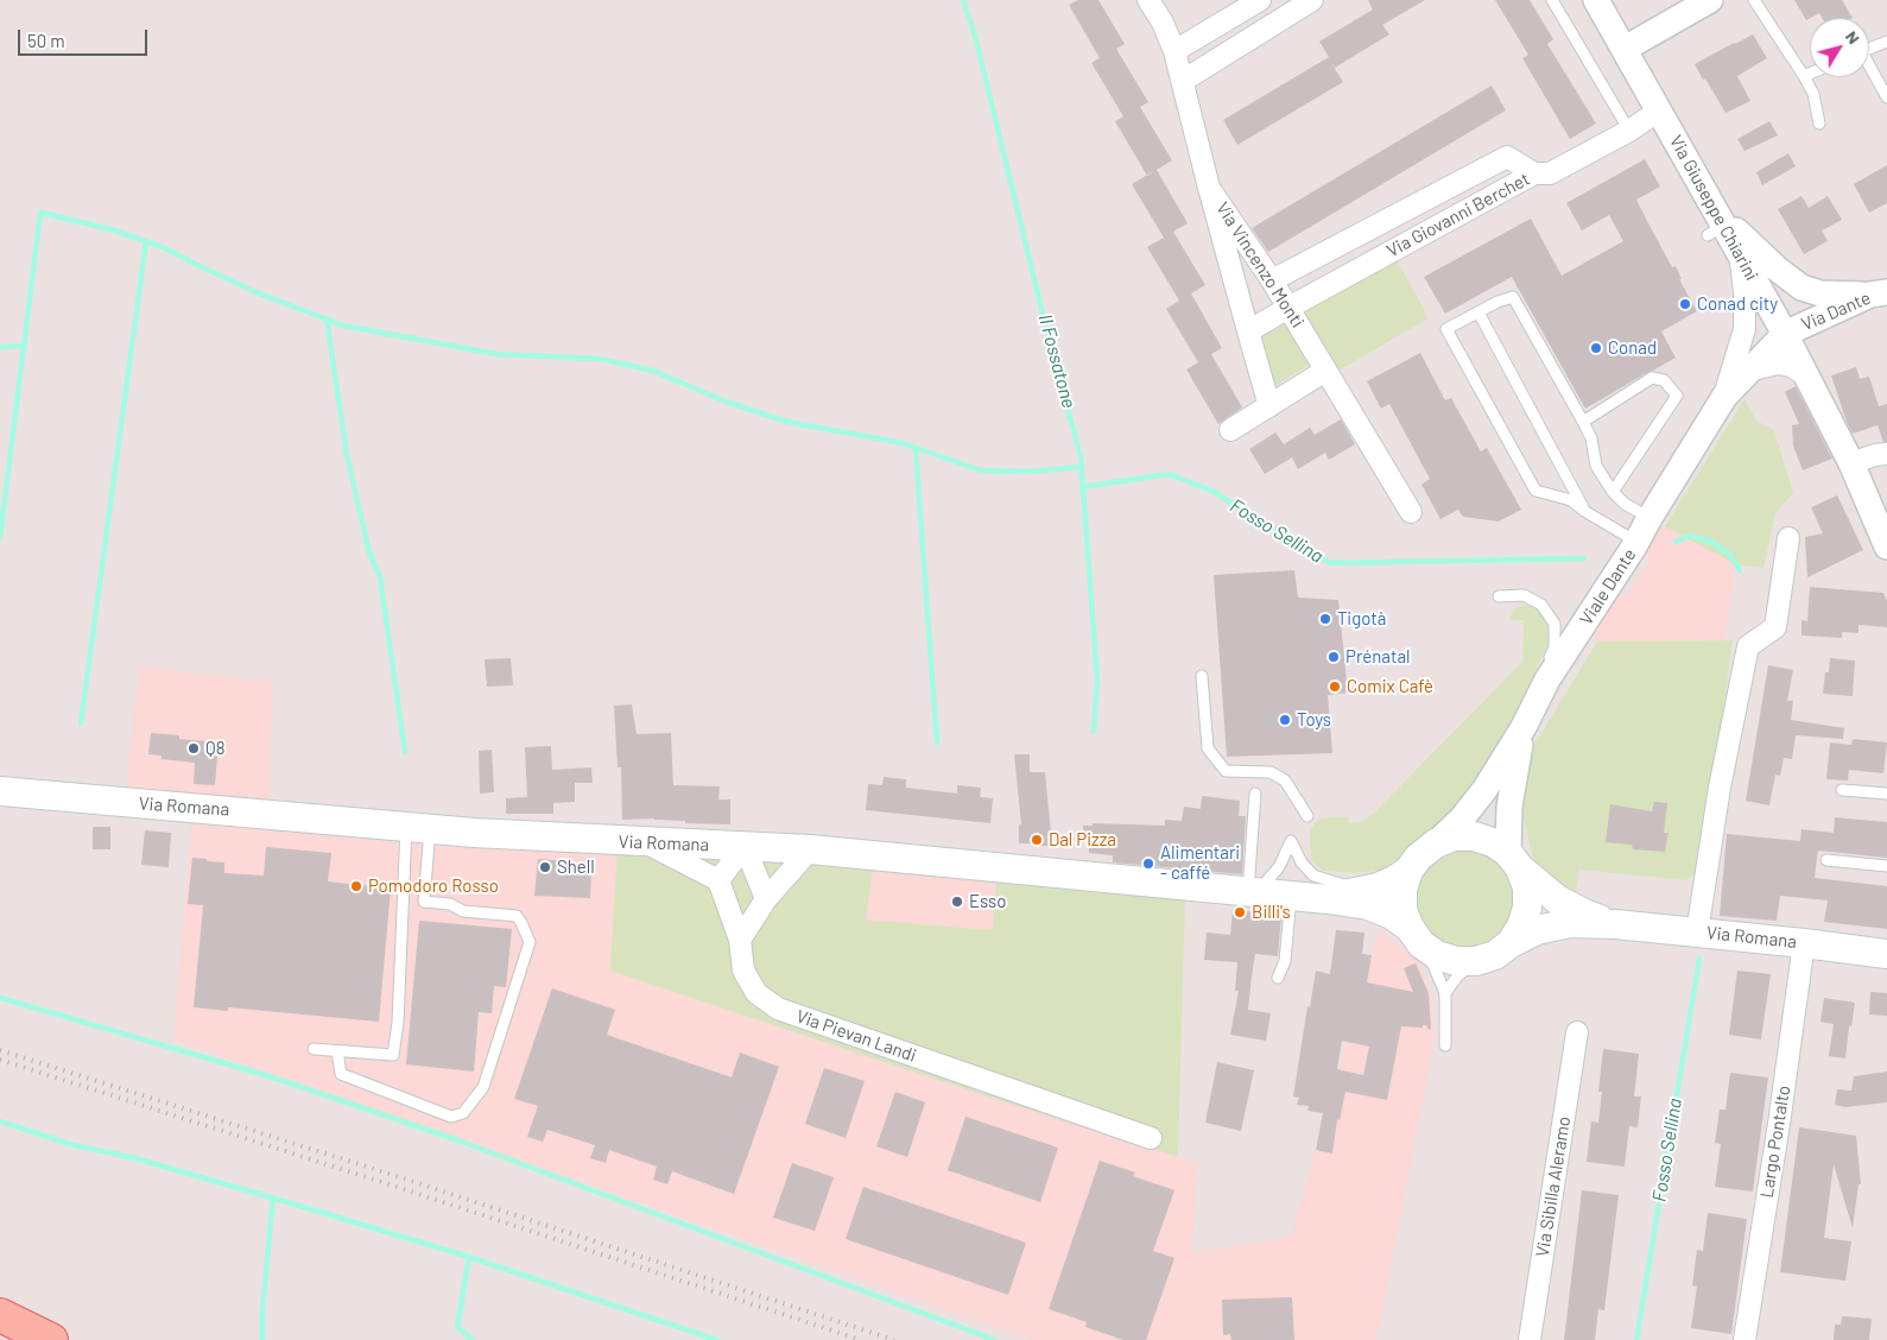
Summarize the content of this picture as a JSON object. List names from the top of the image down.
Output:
{
  "streets": {
    "main road": ["Via Romana"],
    "street": [
      "Via Giuseppe Chiarini",
      "Via Giovanni Berchet",
      "Via Vincenzo Monti",
      "Via Dante",
      "Viale Dante",
      "Via Pievan Landi",
      "Largo Pontalto",
      "Via Sibilla Aleramo"
    ]
  },
  "crossings": [
    ["Via Giuseppe Chiarini", "Via Giovanni Berchet"],
    ["Via Giuseppe Chiarini", "Via Dante"],
    ["Via Giuseppe Chiarini", "Viale Dante"],
    ["Via Giovanni Berchet", "Via Vincenzo Monti"],
    ["Via Dante", "Viale Dante"],
    ["Via Romana", "Largo Pontalto"]
  ],
  "water": ["Il Fossatone", "Fosso Sellina"],
  "places": [
    "Conad city",
    "Conad",
    "Tigotà",
    "Prénatal",
    "Comix Cafè",
    "Toys",
    "Q8",
    "Dal Pizza",
    "Alimentari - caffé",
    "Shell",
    "Pomodoro Rosso",
    "Esso",
    "Billi's"
  ],
  "scale_bar": "50 m",
  "north": "top right"
}
